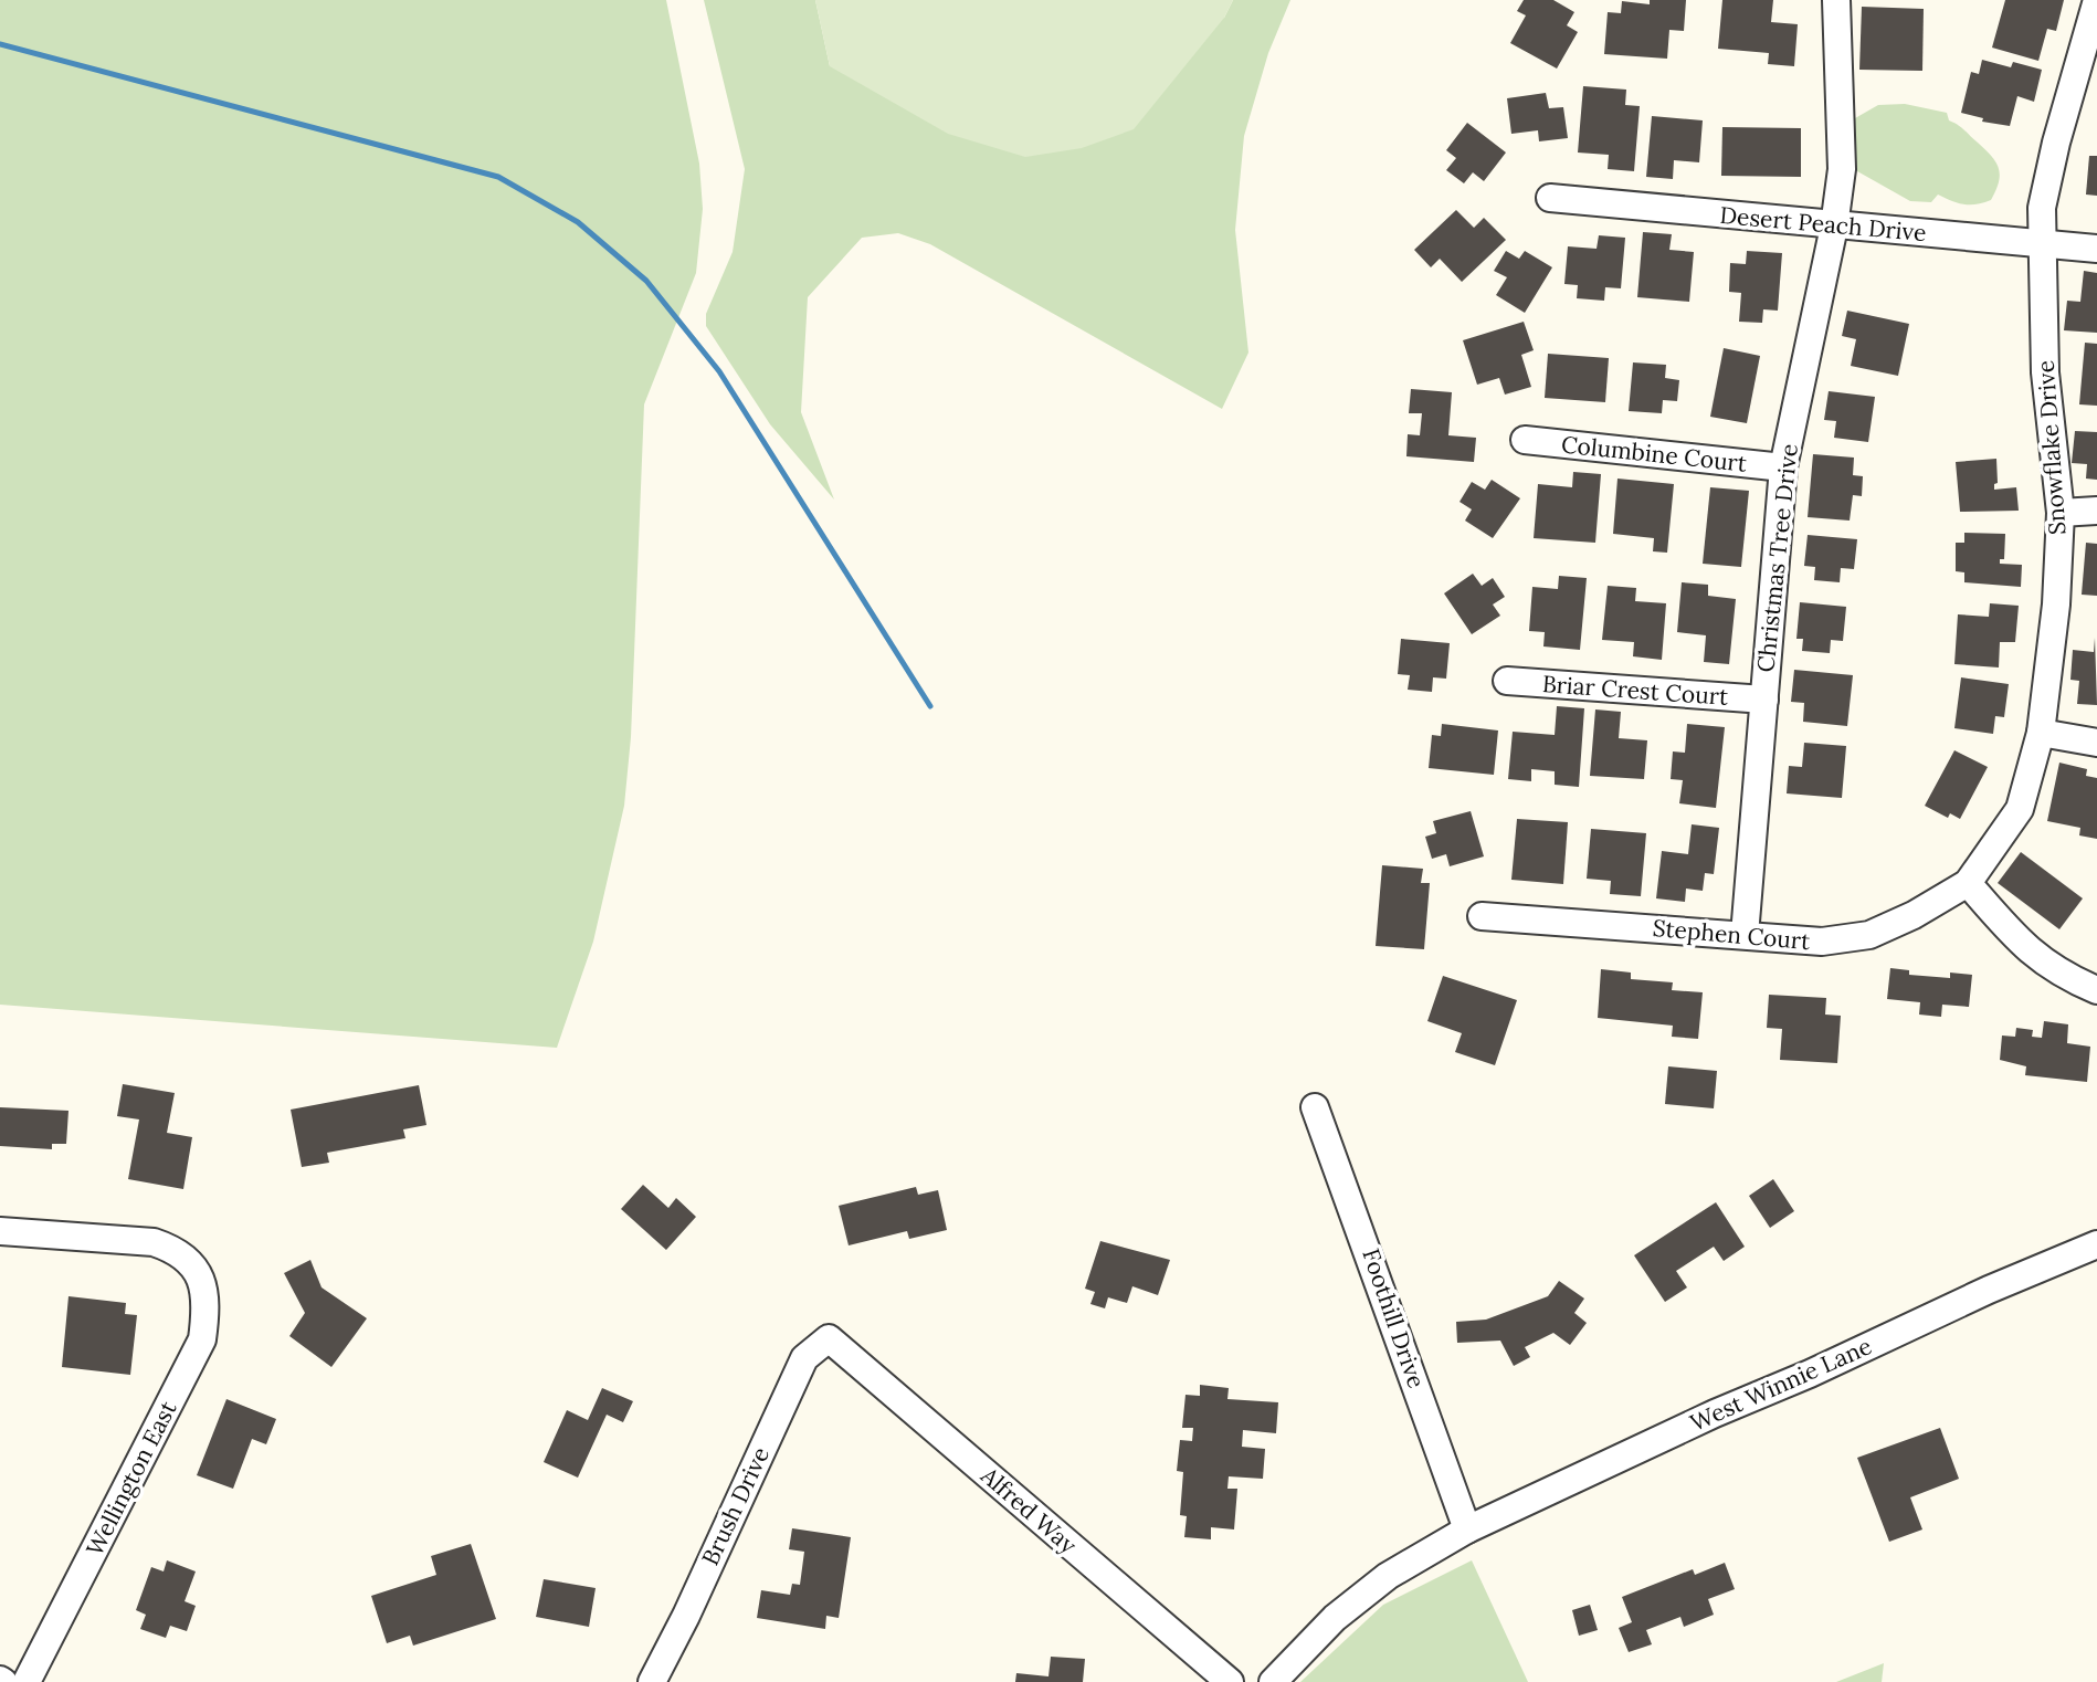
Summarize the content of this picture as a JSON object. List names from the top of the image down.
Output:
{
  "streets": {
    "street": [
      "Desert Peach Drive",
      "Snowflake Drive",
      "Columbine Court",
      "Christmas Tree Drive",
      "Briar Crest Court",
      "Stephen Court",
      "Foothill Drive",
      "West Winnie Lane",
      "Wellington East",
      "Brush Drive",
      "Alfred Way"
    ]
  },
  "crossings": [
    ["Desert Peach Drive", "Snowflake Drive"],
    ["Desert Peach Drive", "Christmas Tree Drive"],
    ["Snowflake Drive", "Stephen Court"],
    ["Columbine Court", "Christmas Tree Drive"],
    ["Christmas Tree Drive", "Briar Crest Court"],
    ["Christmas Tree Drive", "Stephen Court"],
    ["Foothill Drive", "West Winnie Lane"],
    ["Brush Drive", "Alfred Way"]
  ]
}
